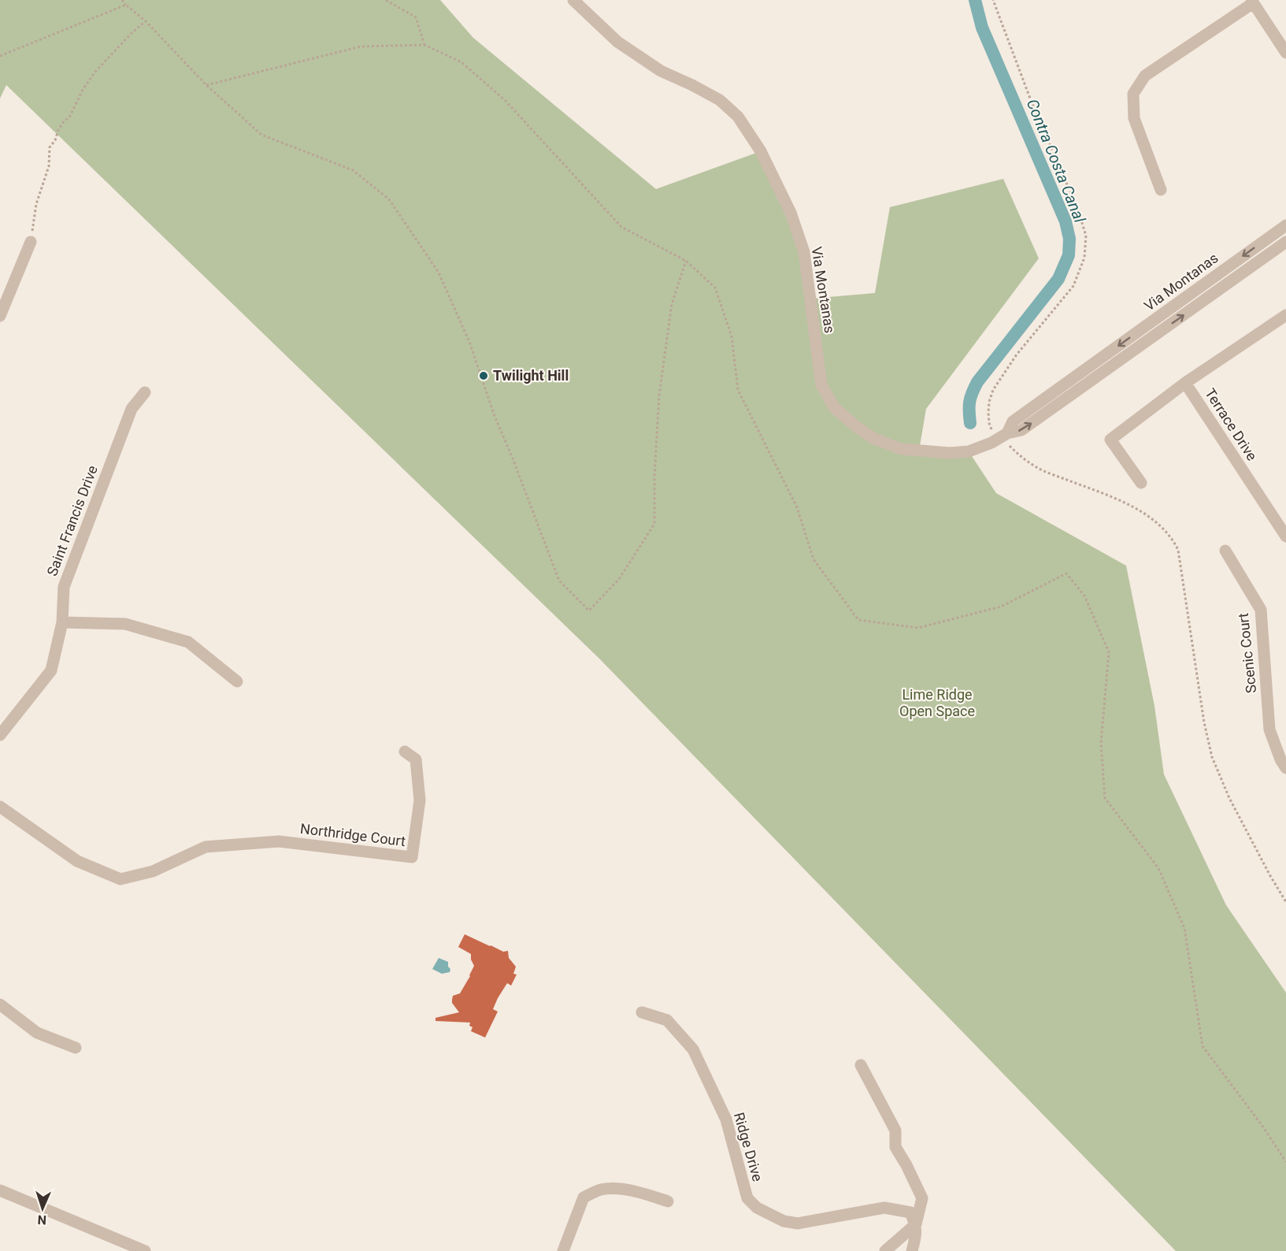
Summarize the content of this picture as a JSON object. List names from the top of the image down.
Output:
{
  "streets": {
    "street": [
      "Via Montanas",
      "Terrace Drive",
      "Saint Francis Drive",
      "Scenic Court",
      "Northridge Court",
      "Ridge Drive"
    ]
  },
  "water": ["Contra Costa Canal"],
  "parks": ["Lime Ridge Open Space"],
  "places": ["Twilight Hill"],
  "north": "bottom"
}
